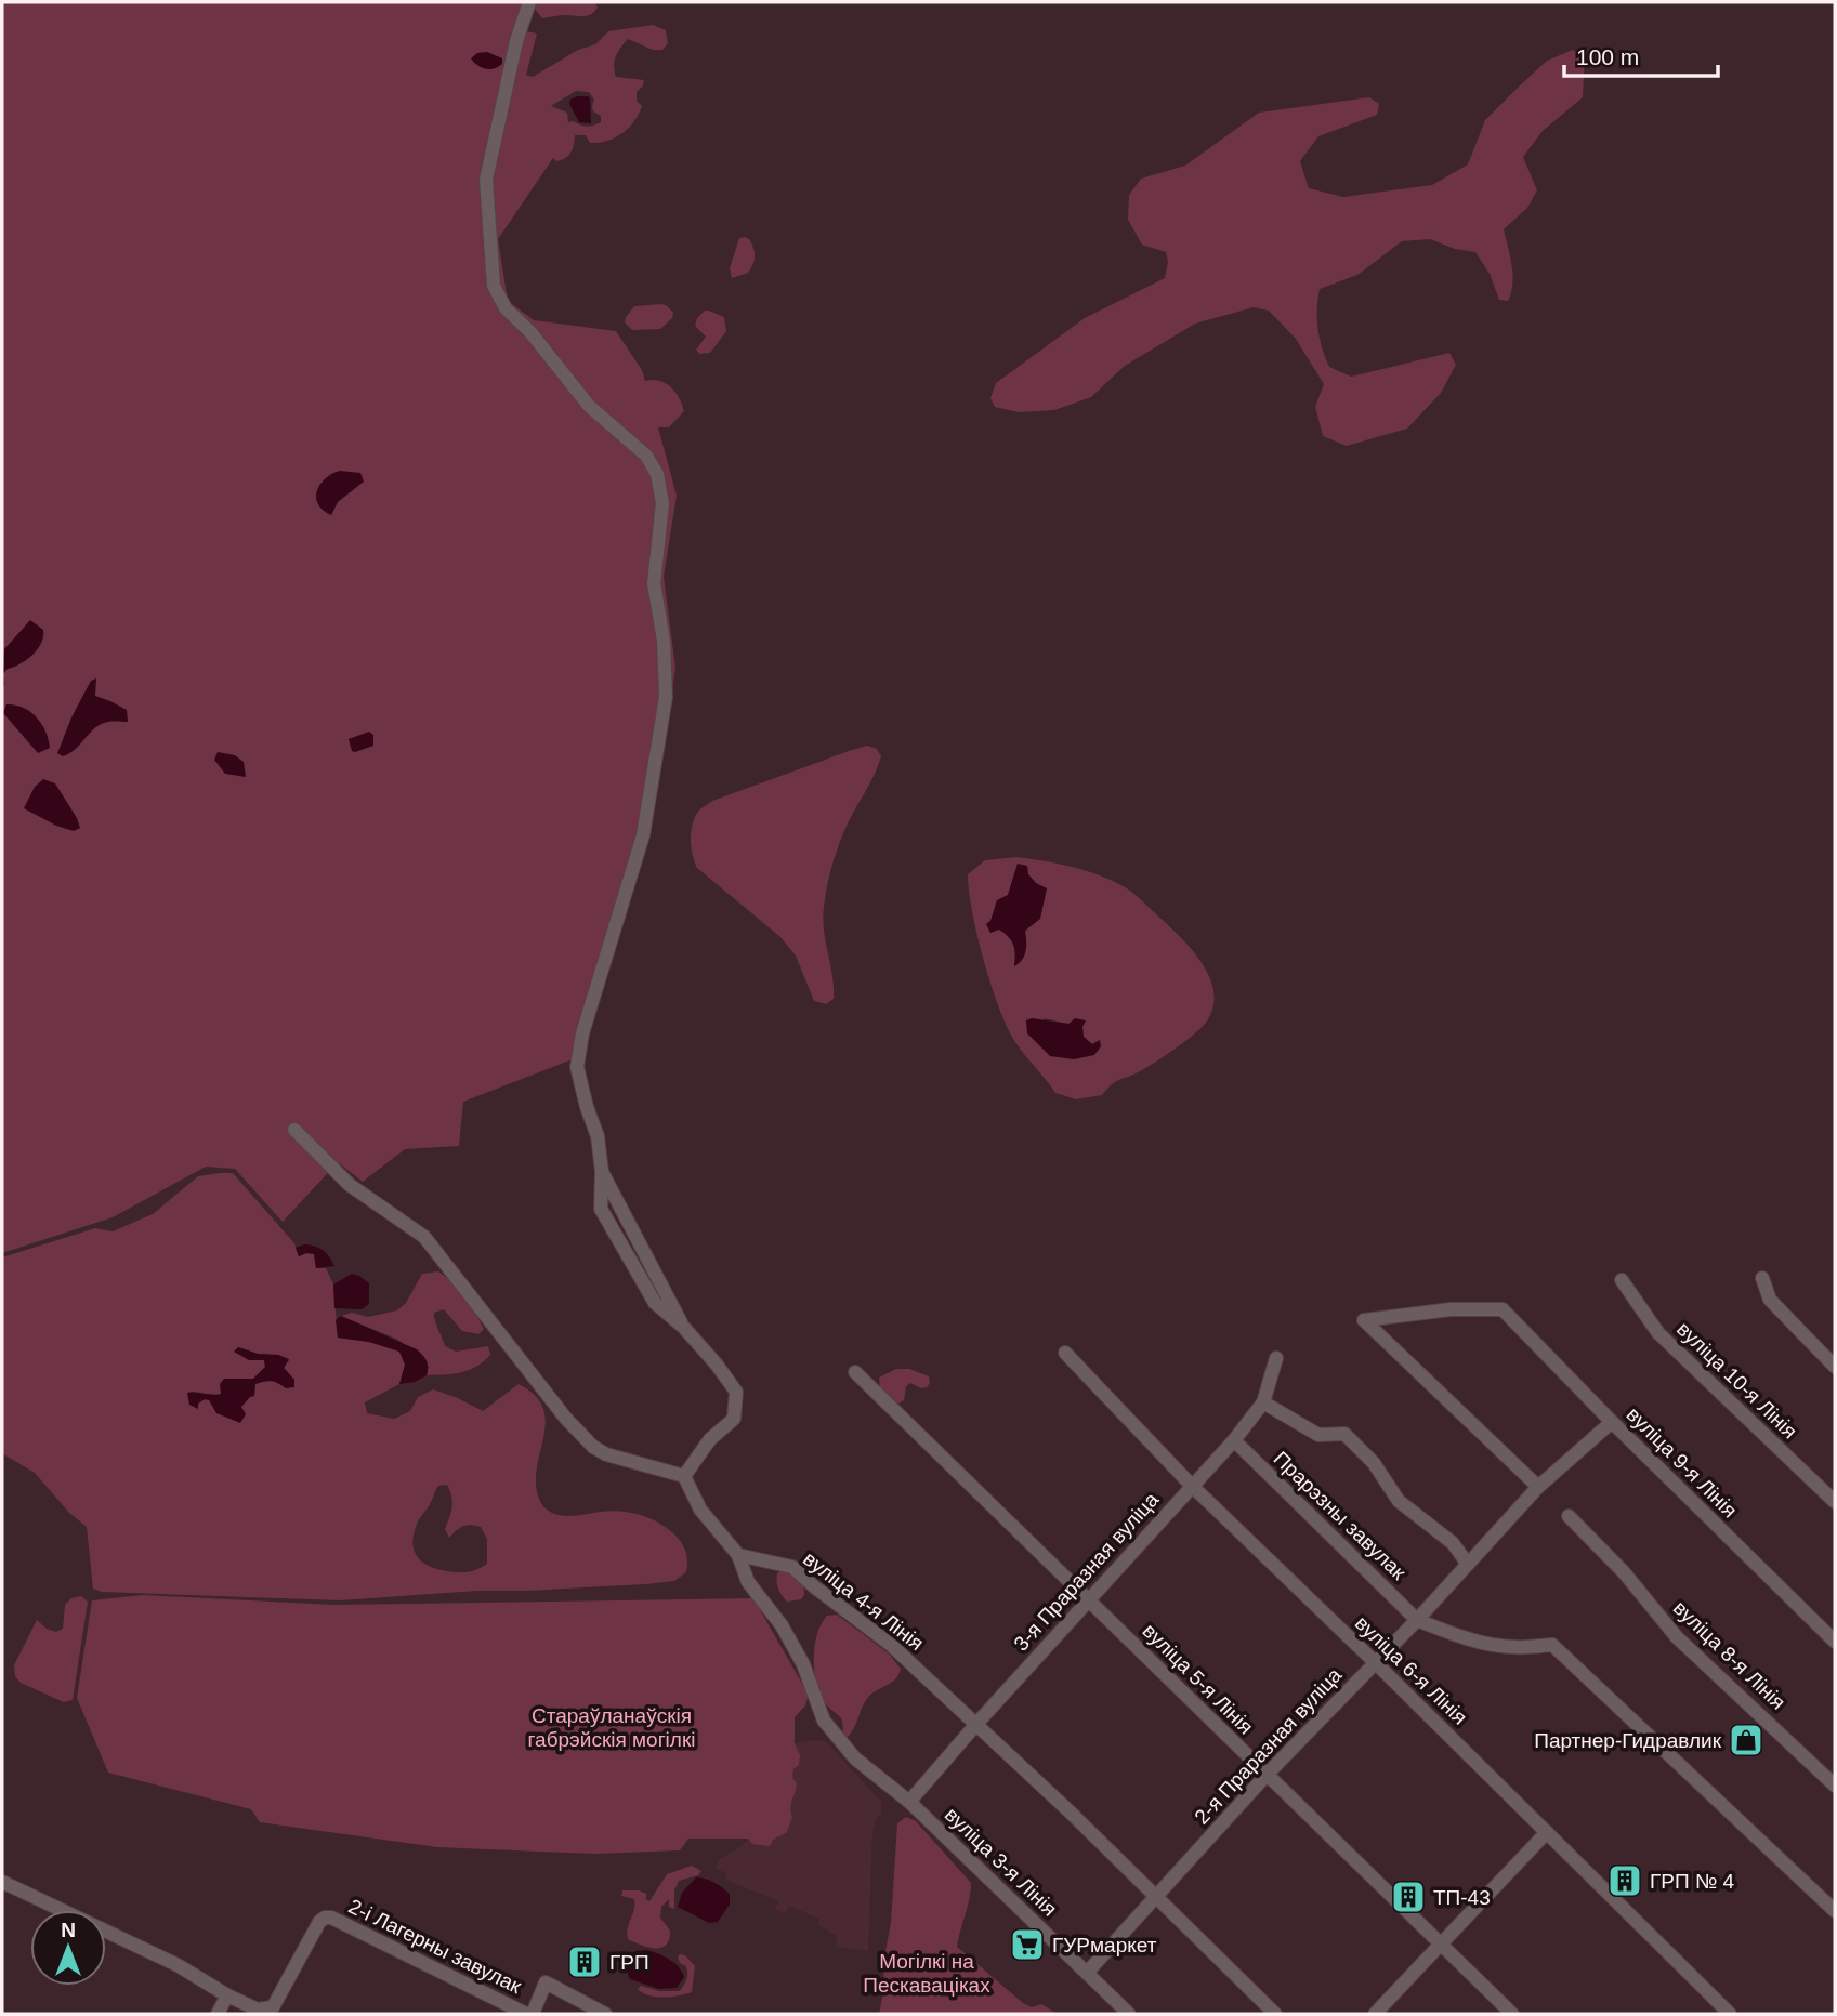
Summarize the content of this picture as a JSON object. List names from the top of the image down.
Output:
{
  "streets": {
    "street": [
      "вуліца 10-я Лінія",
      "вуліца 9-я Лінія",
      "Прарэзны завулак",
      "3-я Праразная вуліца",
      "вуліца 4-я Лінія",
      "вуліца 8-я Лінія",
      "вуліца 6-я Лінія",
      "вуліца 5-я Лінія",
      "2-я Праразная вуліца",
      "вуліца 3-я Лінія",
      "2-і Лагерны завулак"
    ]
  },
  "crossings": [
    ["вуліца 9-я Лінія", "2-я Праразная вуліца"],
    ["Прарэзны завулак", "3-я Праразная вуліца"],
    ["Прарэзны завулак", "2-я Праразная вуліца"],
    ["3-я Праразная вуліца", "вуліца 4-я Лінія"],
    ["3-я Праразная вуліца", "вуліца 6-я Лінія"],
    ["3-я Праразная вуліца", "вуліца 5-я Лінія"],
    ["3-я Праразная вуліца", "вуліца 3-я Лінія"],
    ["вуліца 4-я Лінія", "2-я Праразная вуліца"],
    ["вуліца 4-я Лінія", "вуліца 3-я Лінія"],
    ["вуліца 6-я Лінія", "2-я Праразная вуліца"],
    ["вуліца 5-я Лінія", "2-я Праразная вуліца"],
    ["2-я Праразная вуліца", "вуліца 3-я Лінія"]
  ],
  "parks": ["Стараўланаўскія габрэйскія могілкі", "Могілкі на Пескаваціках"],
  "places": {
    "shop": ["Партнер-Гидравлик"],
    "building": ["ГРП № 4", "ТП-43", "ГРП"],
    "supermarket": ["ГУРмаркет"]
  },
  "scale_bar": "100 m",
  "north": "top"
}
